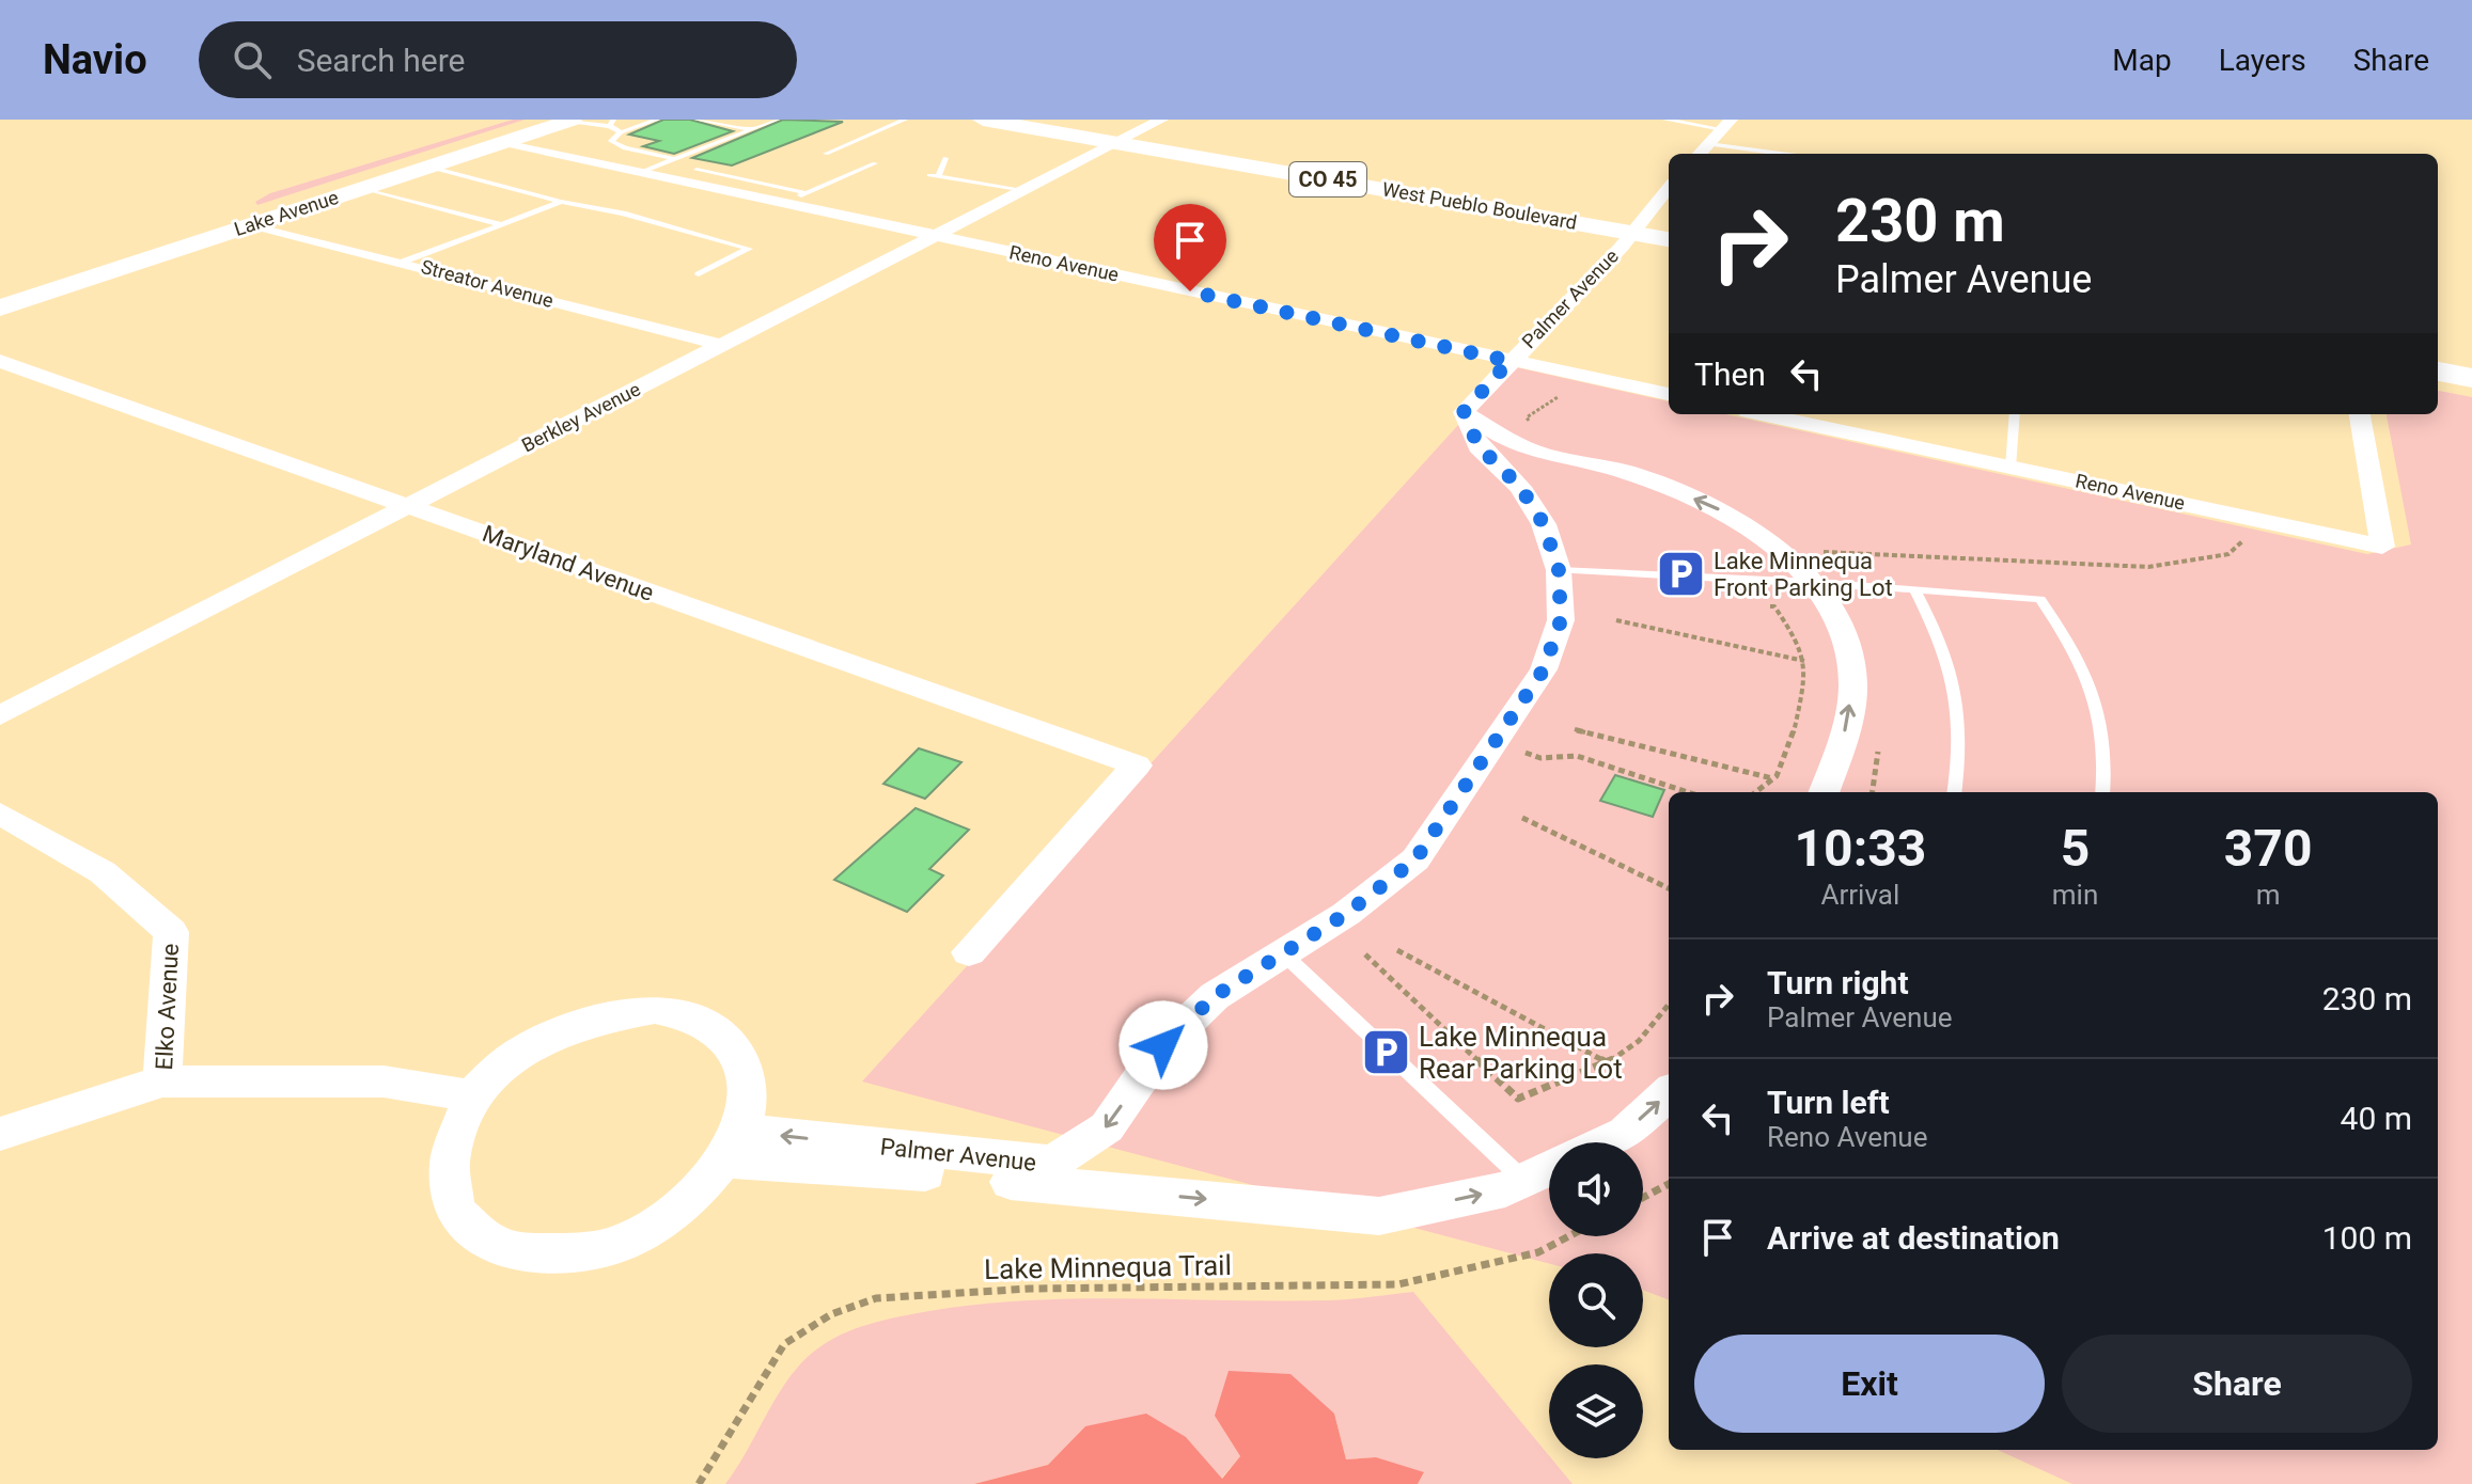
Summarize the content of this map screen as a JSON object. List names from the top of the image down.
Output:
{
  "streets": {
    "main road": ["CO 45", "West Pueblo Boulevard", "Lake Avenue"],
    "street": [
      "Reno Avenue",
      "Streator Avenue",
      "Palmer Avenue",
      "Berkley Avenue",
      "Maryland Avenue",
      "Elko Avenue"
    ],
    "path": ["Lake Minnequa Trail"]
  },
  "crossings": [
    ["West Pueblo Boulevard", "Palmer Avenue"],
    ["West Pueblo Boulevard", "Berkley Avenue"],
    ["Lake Avenue", "Reno Avenue"],
    ["Lake Avenue", "Streator Avenue"],
    ["Reno Avenue", "Palmer Avenue"],
    ["Reno Avenue", "Berkley Avenue"],
    ["Streator Avenue", "Berkley Avenue"],
    ["Palmer Avenue", "Elko Avenue"],
    ["Berkley Avenue", "Maryland Avenue"]
  ],
  "places": {
    "parking": ["Lake Minnequa Front Parking Lot", "Lake Minnequa Rear Parking Lot"]
  },
  "page": {
    "header": "Navio",
    "search": "Search here",
    "nav": ["Map", "Layers", "Share"],
    "turn": ["230 m", "Palmer Avenue"],
    "then": "Then",
    "eta": [
      "10:33",
      "Arrival",
      "5",
      "min",
      "370",
      "m"
    ],
    "list": [
      {
        "name": "Turn right",
        "note": "Palmer Avenue",
        "value": "230 m"
      },
      {
        "name": "Turn left",
        "note": "Reno Avenue",
        "value": "40 m"
      },
      {
        "name": "Arrive at destination",
        "value": "100 m"
      }
    ],
    "buttons": ["Exit", "Share"]
  }
}
